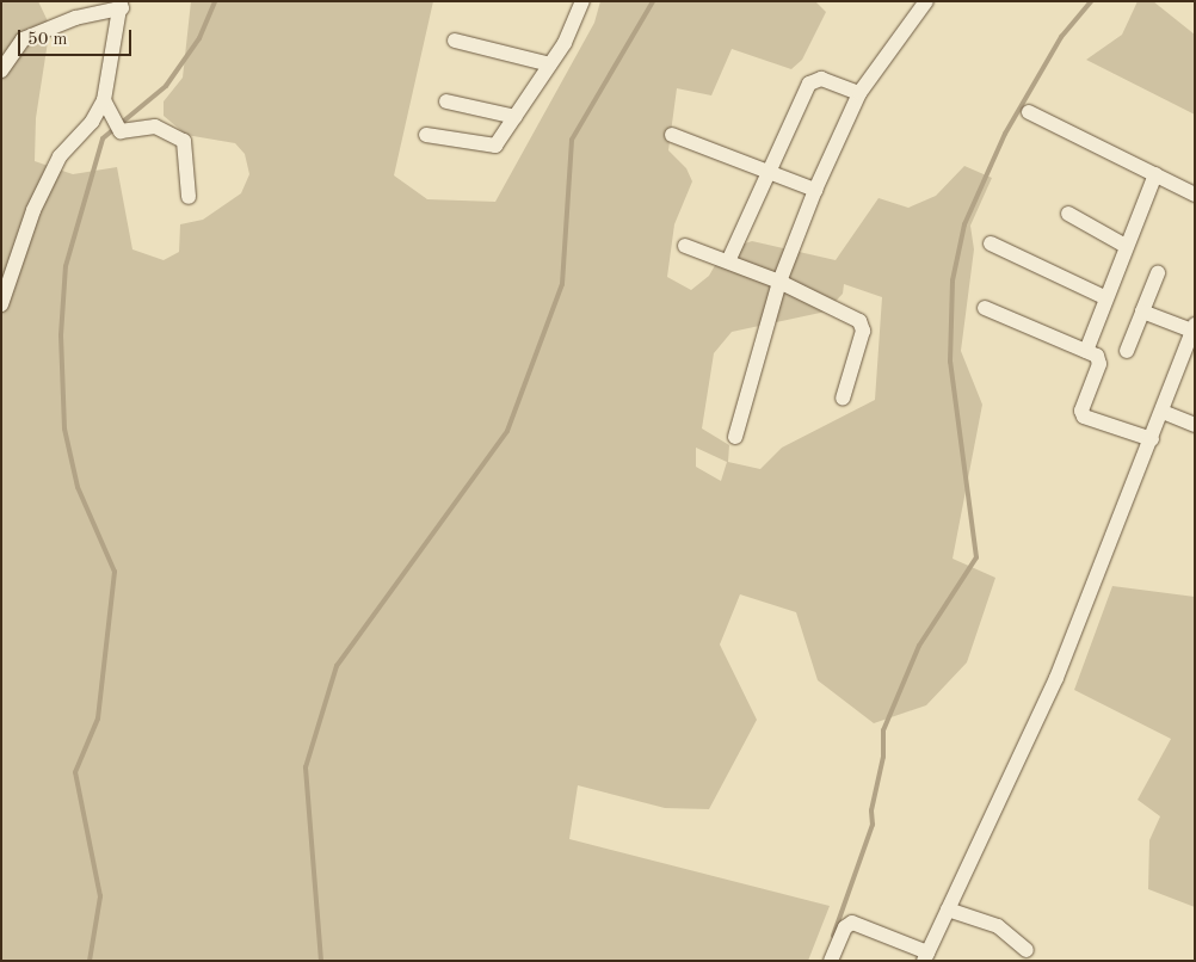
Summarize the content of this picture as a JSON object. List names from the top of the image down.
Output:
{
  "scale_bar": "50 m"
}
